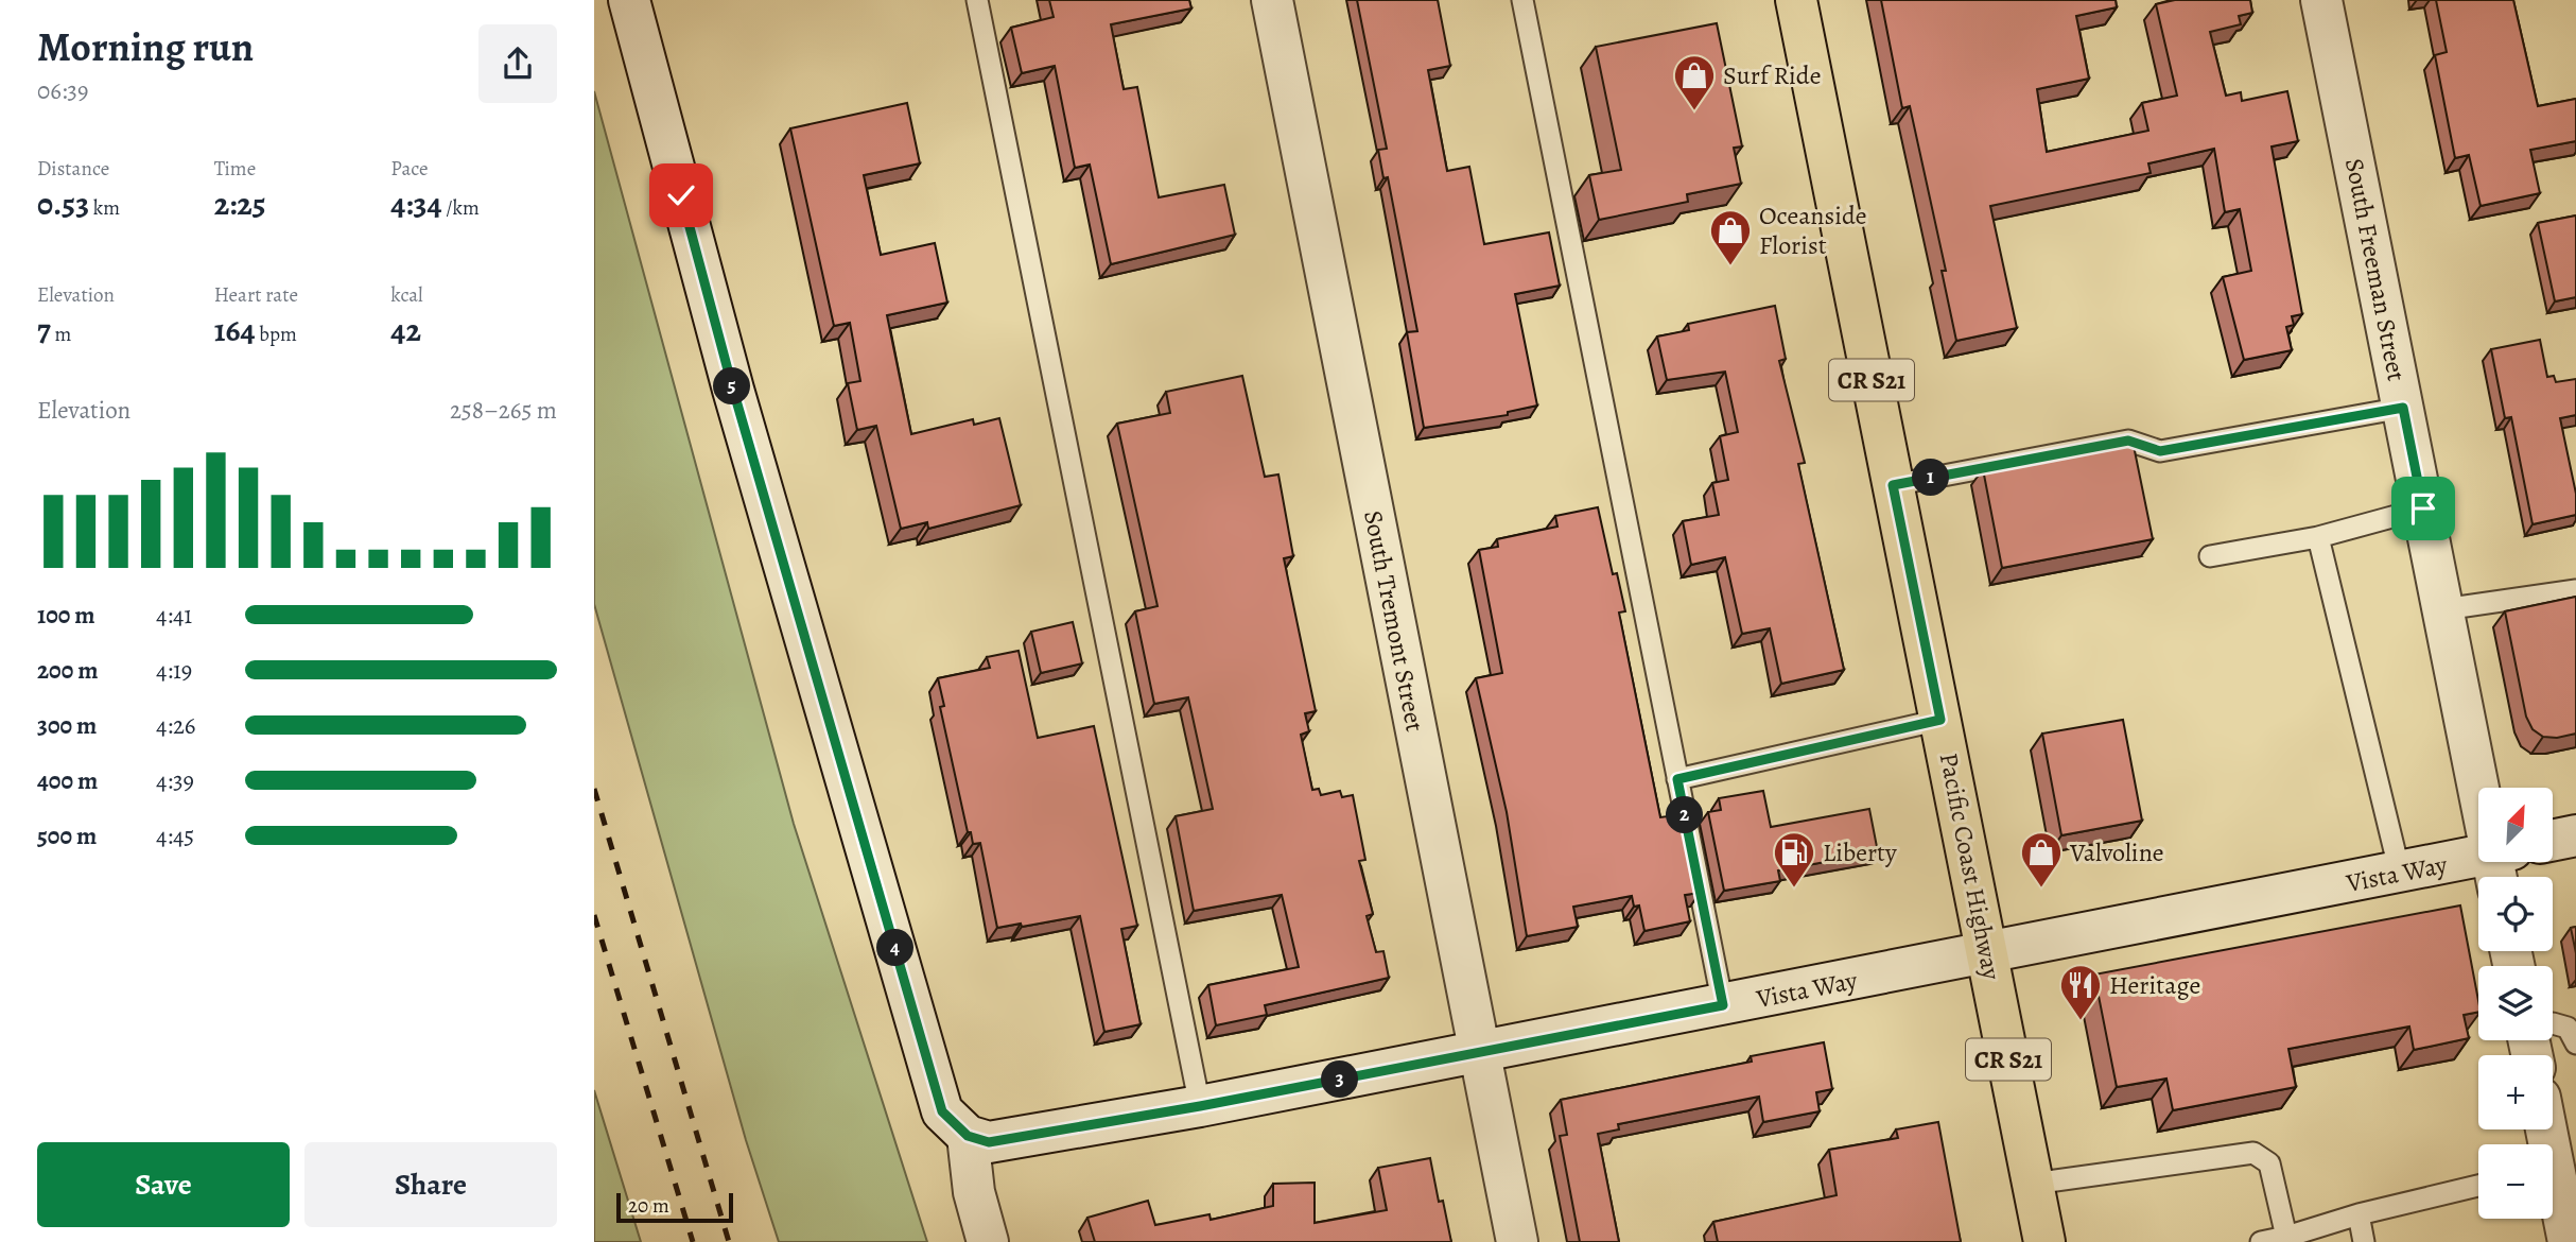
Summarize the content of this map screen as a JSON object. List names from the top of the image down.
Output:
{
  "streets": {
    "main road": ["CR S21", "Pacific Coast Highway"],
    "street": ["South Freeman Street", "South Tremont Street", "Vista Way"]
  },
  "crossings": [
    ["South Freeman Street", "Vista Way"],
    ["South Tremont Street", "Vista Way"],
    ["Pacific Coast Highway", "Vista Way"]
  ],
  "places": {
    "shop": ["Surf Ride", "Oceanside Florist", "Valvoline"],
    "fuel station": ["Liberty"],
    "restaurant": ["Heritage"]
  },
  "scale_bar": "20 m",
  "north": "top right",
  "page": {
    "heading": ["Morning run", "06:39"],
    "stats": [
      ["Distance", "0.53 km"],
      ["Time", "2:25"],
      ["Pace", "4:34 /km"],
      ["Elevation", "7 m"],
      ["Heart rate", "164 bpm"],
      ["kcal", "42"]
    ],
    "pins": [
      "5",
      "1",
      "2",
      "4",
      "3"
    ],
    "chart": ["Elevation", "258–265 m"],
    "list": [
      {
        "name": "100 m",
        "note": "4:41"
      },
      {
        "name": "200 m",
        "note": "4:19"
      },
      {
        "name": "300 m",
        "note": "4:26"
      },
      {
        "name": "400 m",
        "note": "4:39"
      },
      {
        "name": "500 m",
        "note": "4:45"
      }
    ],
    "map_buttons": ["+", "−"],
    "buttons": ["Save", "Share"],
    "scale": "20 m"
  }
}
